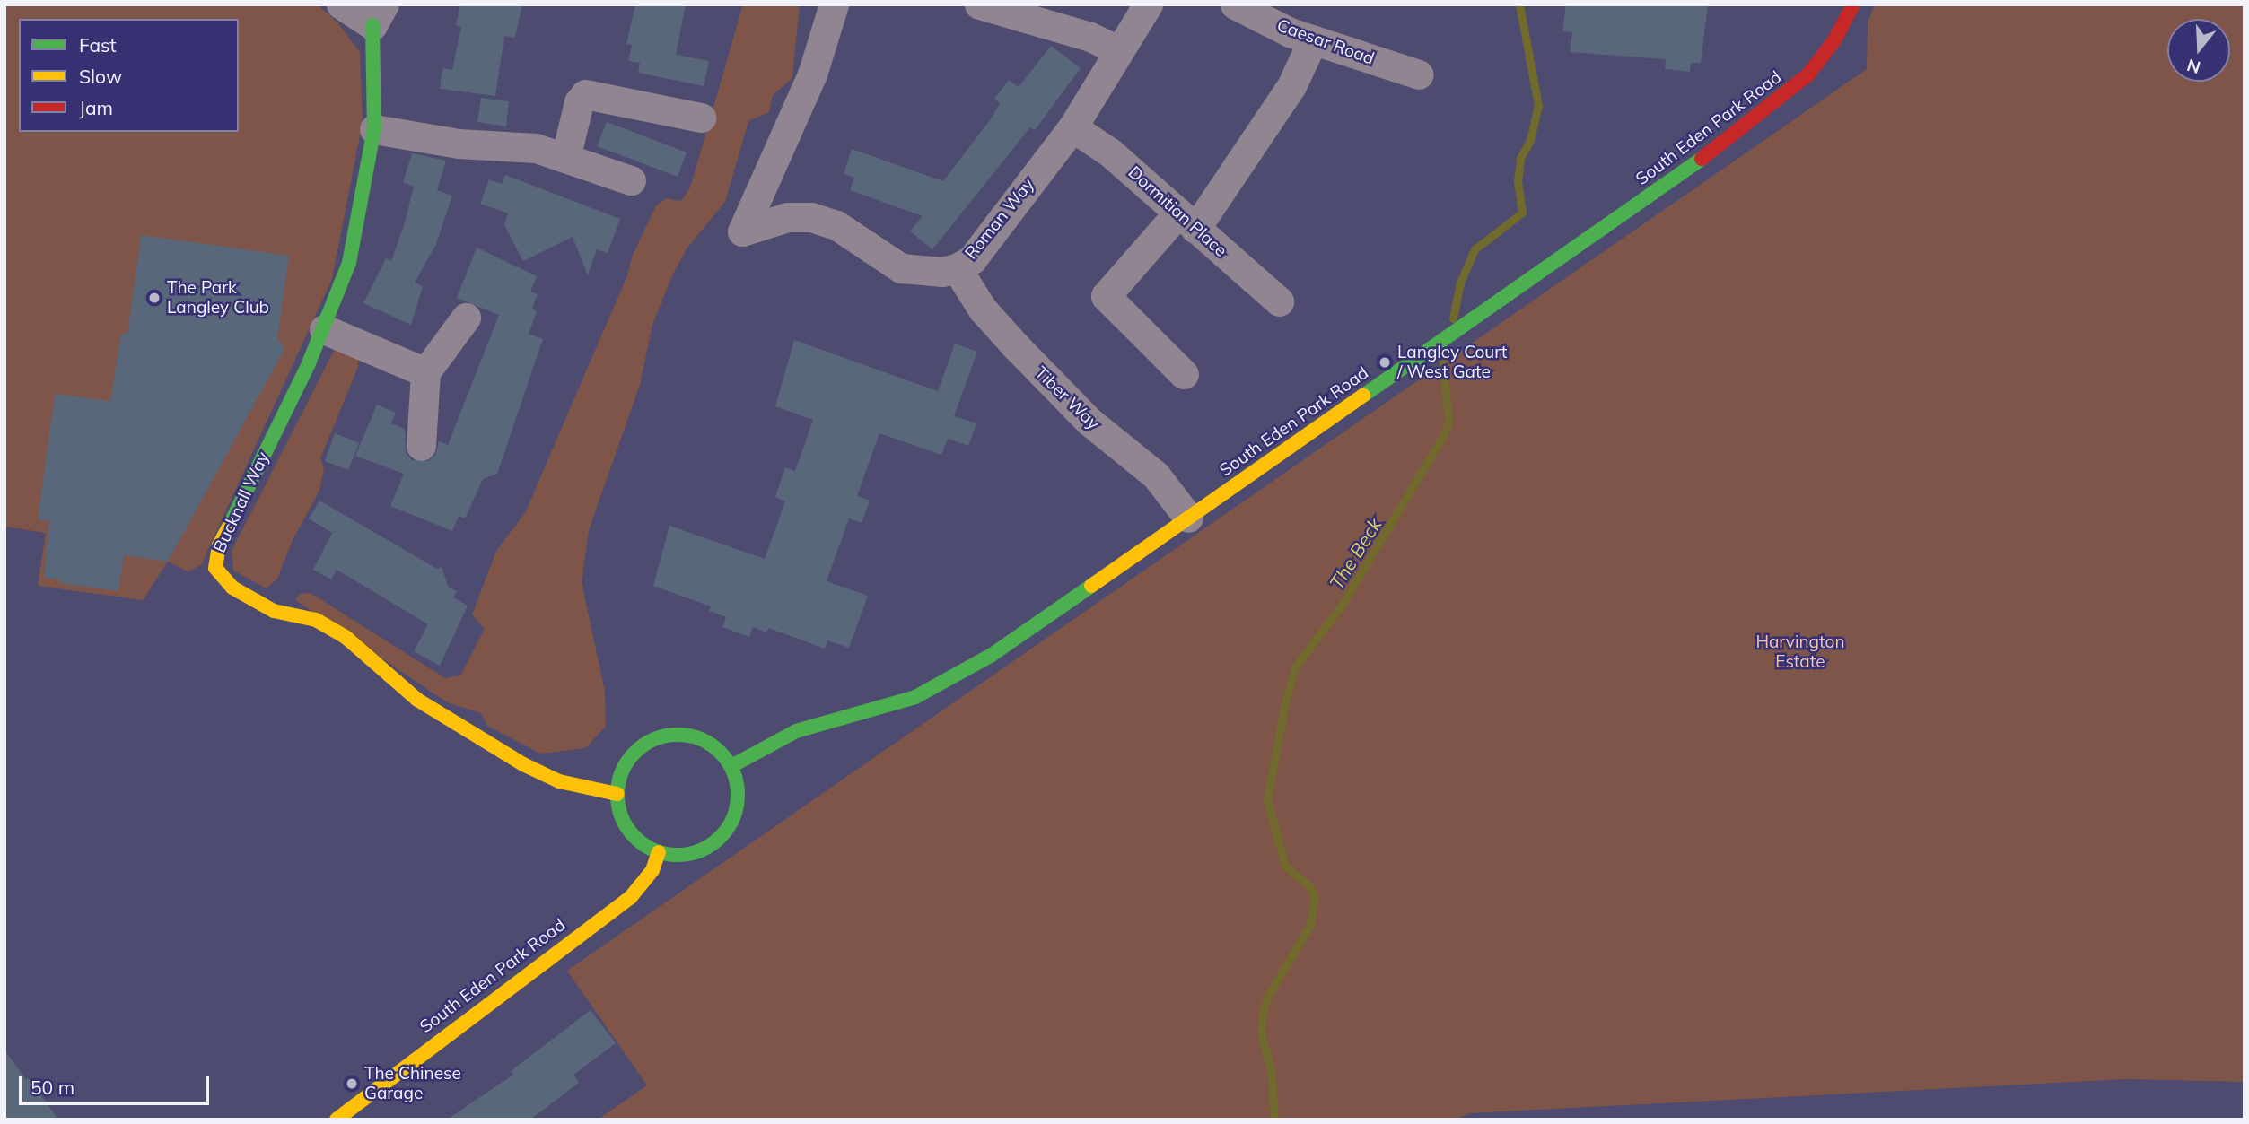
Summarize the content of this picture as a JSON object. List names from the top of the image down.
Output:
{
  "streets": {
    "main road": ["South Eden Park Road", "Bucknall Way"],
    "street": [
      "Caesar Road",
      "Dormitian Place",
      "Roman Way",
      "Tiber Way"
    ]
  },
  "crossings": [
    ["South Eden Park Road", "Tiber Way"],
    ["South Eden Park Road", "Bucknall Way"],
    ["Dormitian Place", "Roman Way"],
    ["Roman Way", "Tiber Way"]
  ],
  "water": ["The Beck"],
  "parks": ["Harvington Estate"],
  "places": ["The Park Langley Club", "Langley Court / West Gate", "The Chinese Garage"],
  "legend": ["Fast", "Slow", "Jam"],
  "scale_bar": "50 m",
  "north": "bottom"
}
